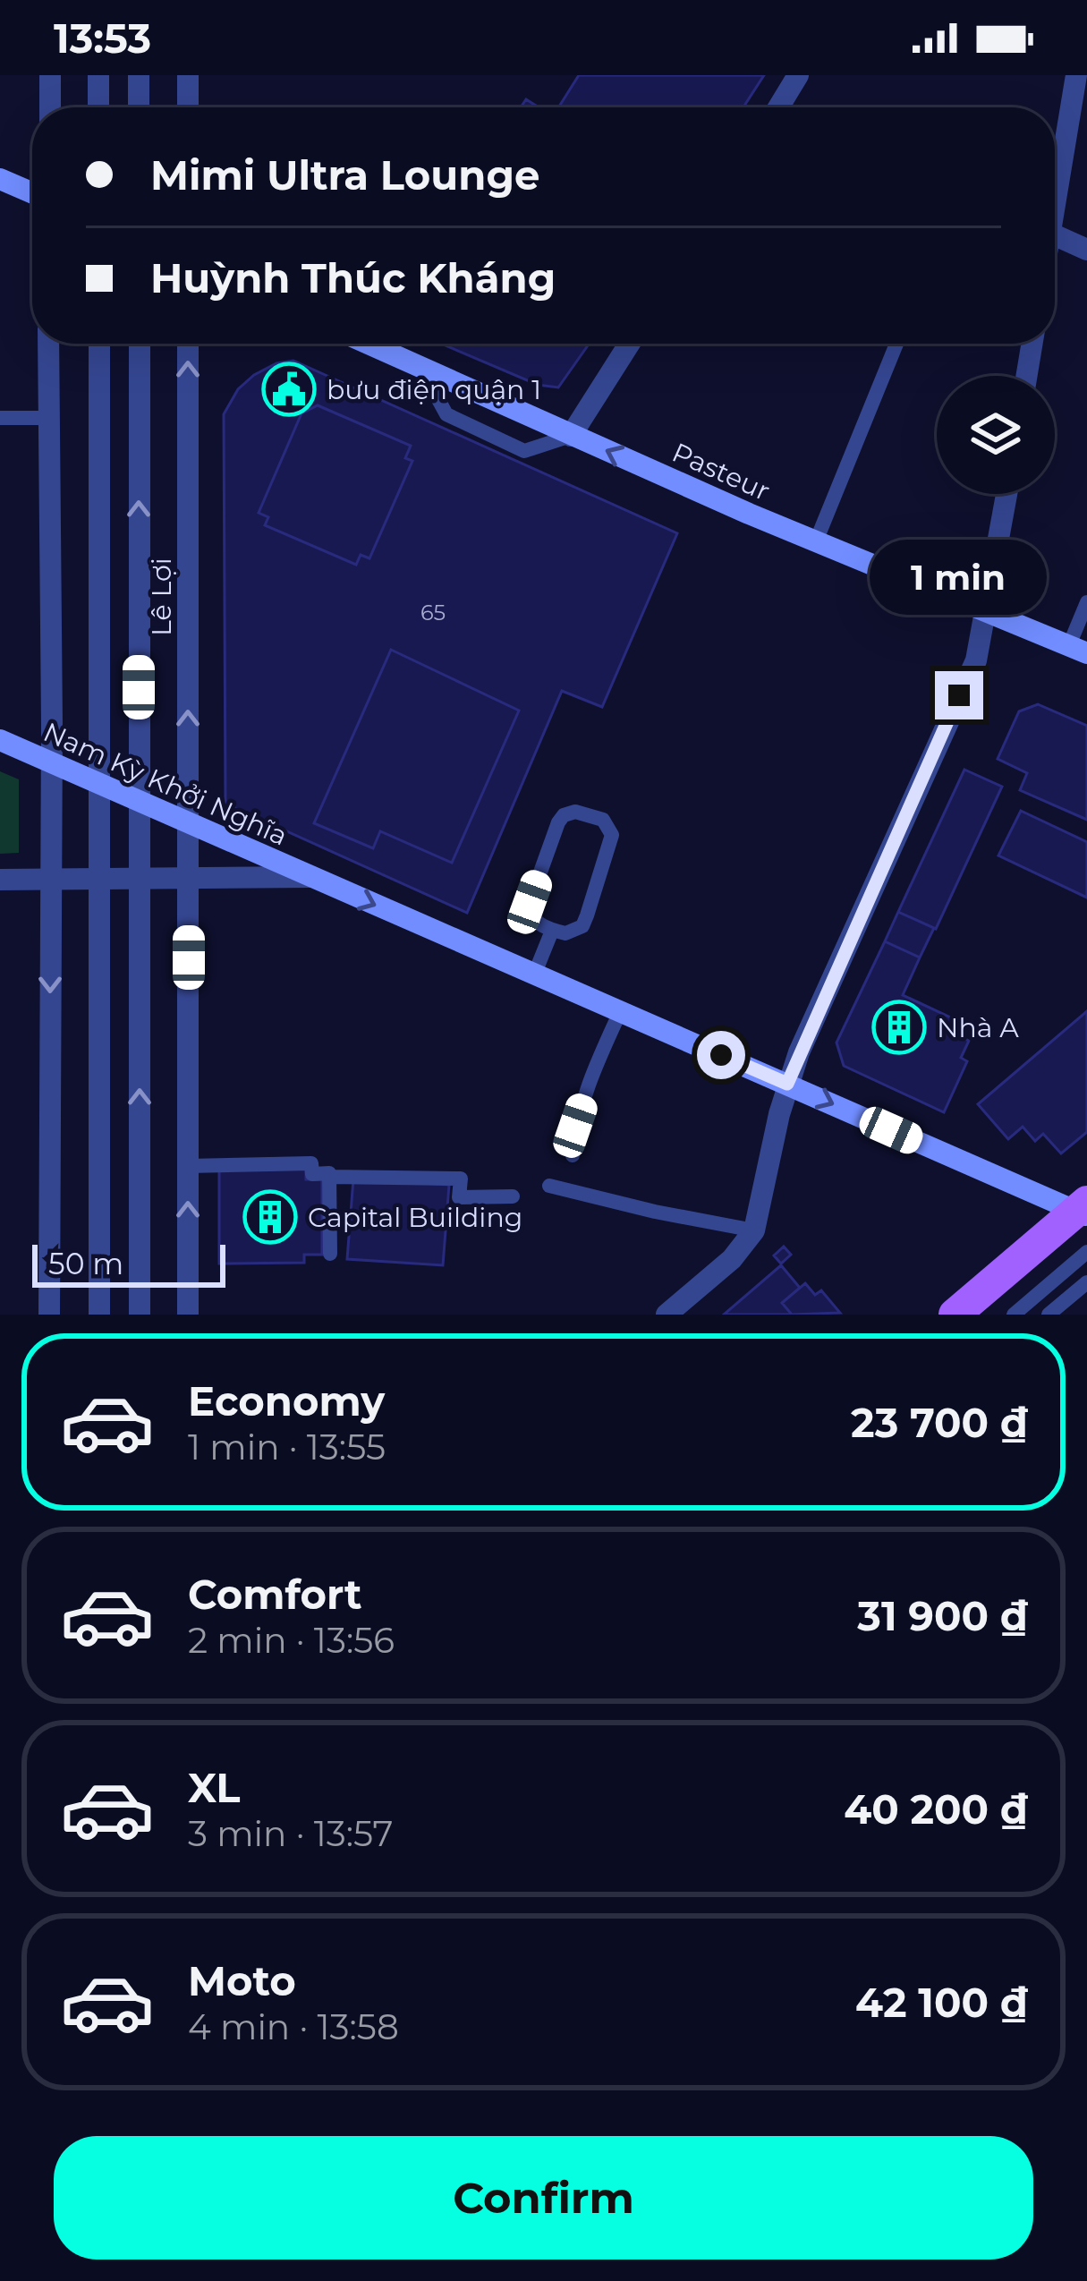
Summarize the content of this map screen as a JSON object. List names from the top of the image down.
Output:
{
  "streets": {
    "main road": ["Pasteur", "Nam Kỳ Khởi Nghĩa"],
    "street": ["Lê Lợi"]
  },
  "crossings": [
    ["Lê Lợi", "Nam Kỳ Khởi Nghĩa"]
  ],
  "one_way": ["Nam Kỳ Khởi Nghĩa"],
  "places": {
    "public building": ["bưu điện quận 1"],
    "building": ["Nhà A", "Capital Building"]
  },
  "house_numbers": ["65"],
  "scale_bar": "50 m",
  "page": {
    "status": "13:53",
    "banner": ["Mimi Ultra Lounge", "Huỳnh Thúc Kháng"],
    "bubble": "1 min",
    "scale": "50 m",
    "list": [
      {
        "name": "Economy",
        "note": "1 min · 13:55",
        "value": "23 700 ₫"
      },
      {
        "name": "Comfort",
        "note": "2 min · 13:56",
        "value": "31 900 ₫"
      },
      {
        "name": "XL",
        "note": "3 min · 13:57",
        "value": "40 200 ₫"
      },
      {
        "name": "Moto",
        "note": "4 min · 13:58",
        "value": "42 100 ₫"
      }
    ],
    "buttons": "Confirm"
  }
}
